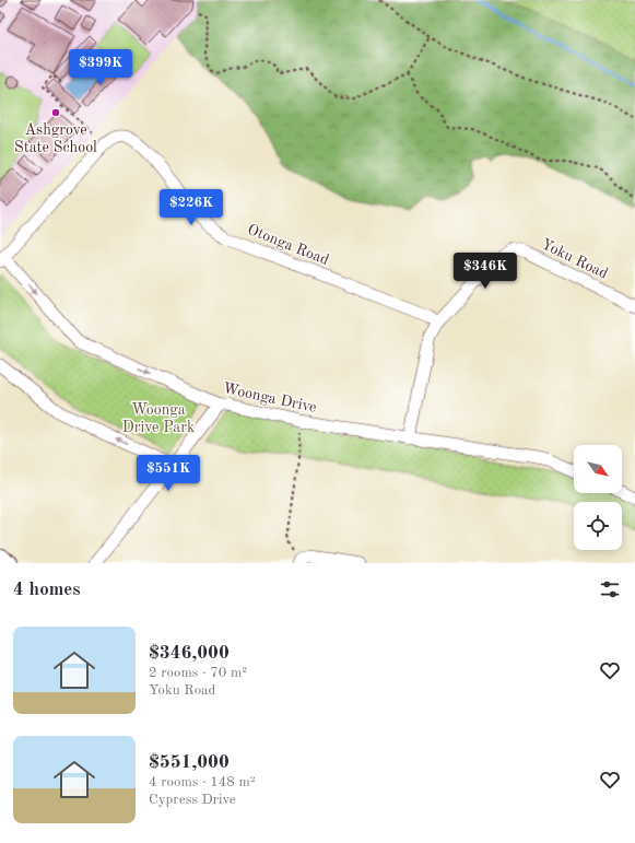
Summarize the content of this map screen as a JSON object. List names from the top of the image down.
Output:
{
  "streets": {
    "street": ["Otonga Road", "Yoku Road", "Woonga Drive"]
  },
  "crossings": [
    ["Otonga Road", "Yoku Road"],
    ["Otonga Road", "Woonga Drive"],
    ["Yoku Road", "Woonga Drive"]
  ],
  "parks": ["Woonga Drive Park"],
  "places": ["Ashgrove State School"],
  "north": "bottom right",
  "page": {
    "price": [
      "$399K",
      "$226K",
      "$346K",
      "$551K"
    ],
    "heading": "4 homes",
    "list": [
      {
        "name": "$346,000",
        "note": "2 rooms · 70 m² · Yoku Road"
      },
      {
        "name": "$551,000",
        "note": "4 rooms · 148 m² · Cypress Drive"
      }
    ]
  }
}
